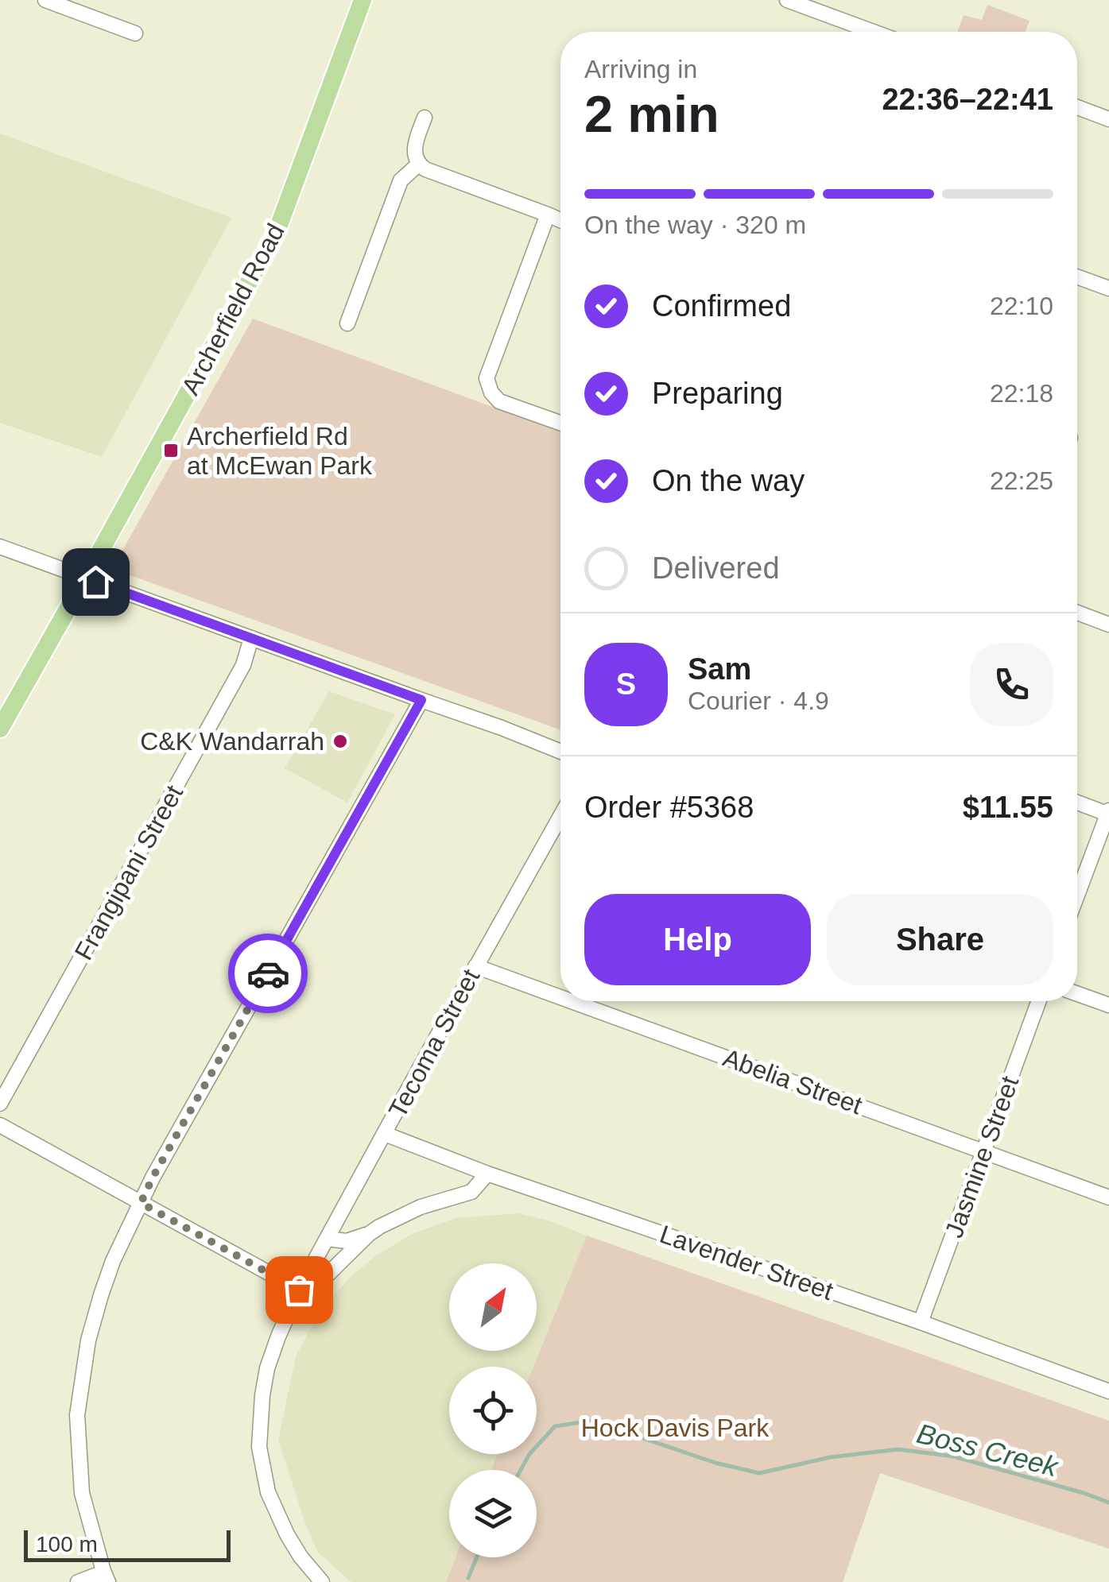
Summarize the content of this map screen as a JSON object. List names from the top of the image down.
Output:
{
  "streets": {
    "main road": ["Archerfield Road"],
    "street": [
      "Frangipani Street",
      "Tecoma Street",
      "Abelia Street",
      "Jasmine Street",
      "Lavender Street"
    ]
  },
  "crossings": [
    ["Tecoma Street", "Abelia Street"],
    ["Tecoma Street", "Lavender Street"],
    ["Abelia Street", "Jasmine Street"],
    ["Jasmine Street", "Lavender Street"]
  ],
  "water": ["Boss Creek"],
  "parks": ["Hock Davis Park"],
  "places": {
    "transit": ["Archerfield Rd at McEwan Park"],
    "other": ["C&K Wandarrah"]
  },
  "scale_bar": "100 m",
  "north": "top right",
  "page": {
    "heading": ["2 min", "Arriving in", "22:36–22:41"],
    "panel": [
      "Sam",
      "Courier · 4.9",
      "Order #5368",
      "$11.55"
    ],
    "bar": "On the way · 320 m",
    "list": [
      ["Confirmed", "22:10"],
      ["Preparing", "22:18"],
      ["On the way", "22:25"],
      "Delivered"
    ],
    "round": "S",
    "buttons": ["Help", "Share"],
    "scale": "100 m"
  }
}
